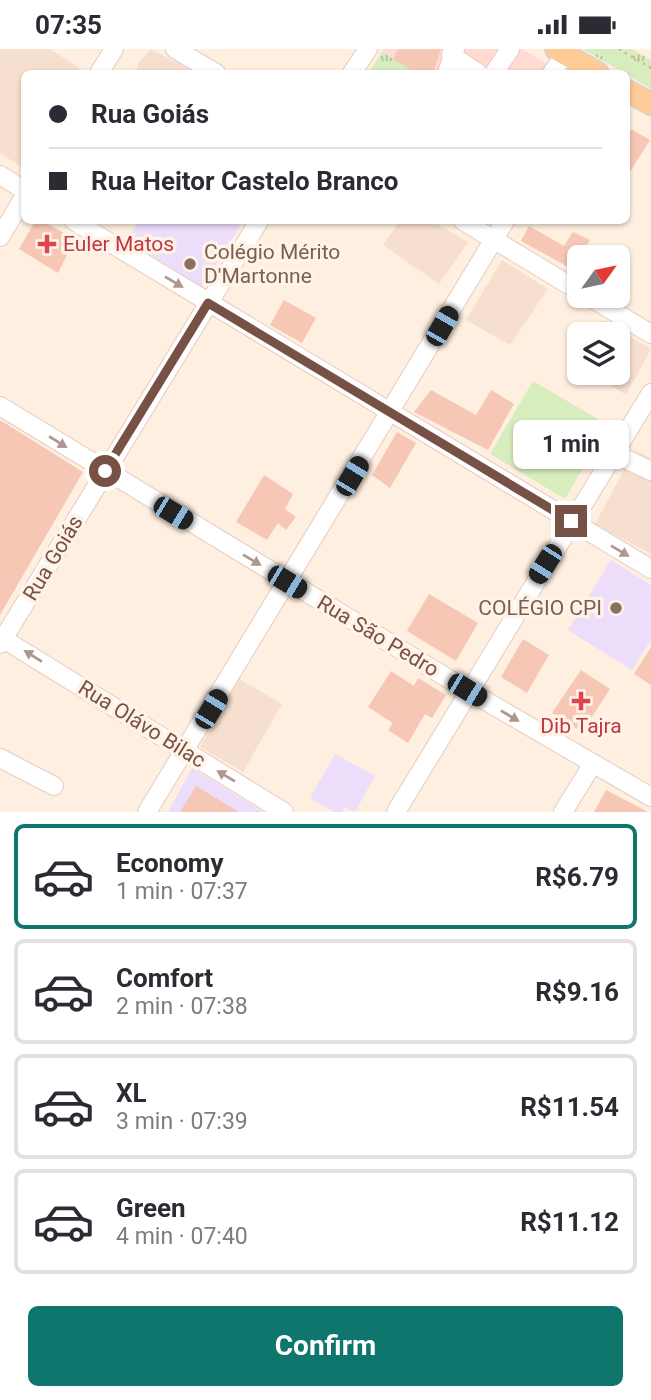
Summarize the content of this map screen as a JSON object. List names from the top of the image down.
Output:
{
  "streets": {
    "street": ["Rua Goiás", "Rua São Pedro", "Rua Olávo Bilac"]
  },
  "crossings": [
    ["Rua Goiás", "Rua São Pedro"],
    ["Rua Goiás", "Rua Olávo Bilac"]
  ],
  "one_way": ["Rua São Pedro", "Rua Olávo Bilac"],
  "places": {
    "health": ["Euler Matos", "Dib Tajra"],
    "other": ["Colégio Mérito D'Martonne", "COLÉGIO CPI"]
  },
  "north": "top right",
  "page": {
    "status": "07:35",
    "banner": ["Rua Goiás", "Rua Heitor Castelo Branco"],
    "bubble": "1 min",
    "list": [
      {
        "name": "Economy",
        "note": "1 min · 07:37",
        "value": "R$6.79"
      },
      {
        "name": "Comfort",
        "note": "2 min · 07:38",
        "value": "R$9.16"
      },
      {
        "name": "XL",
        "note": "3 min · 07:39",
        "value": "R$11.54"
      },
      {
        "name": "Green",
        "note": "4 min · 07:40",
        "value": "R$11.12"
      }
    ],
    "buttons": "Confirm"
  }
}
